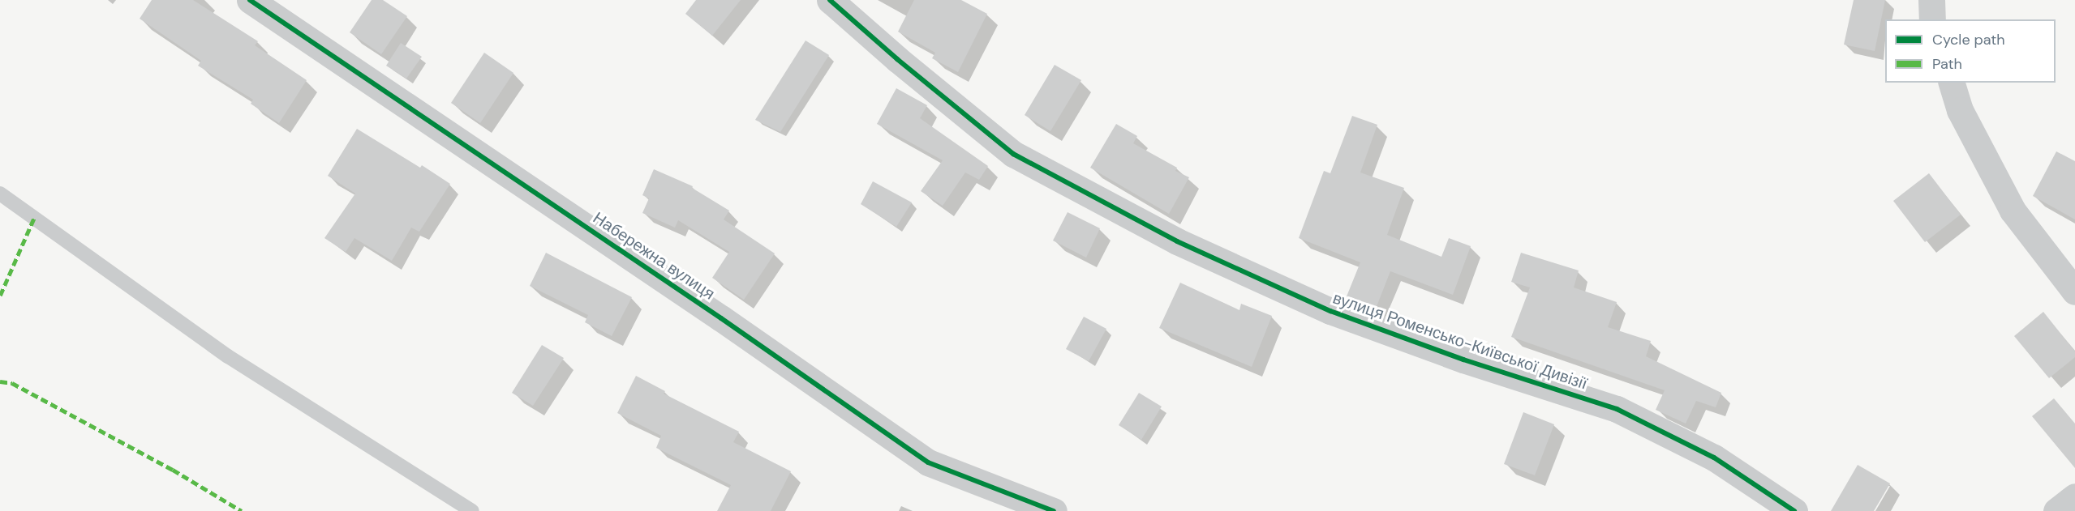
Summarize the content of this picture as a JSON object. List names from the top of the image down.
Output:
{
  "streets": {
    "street": ["Набережна вулиця", "вулиця Роменсько-Київської Дивізії"]
  },
  "legend": ["Cycle path", "Path"]
}
